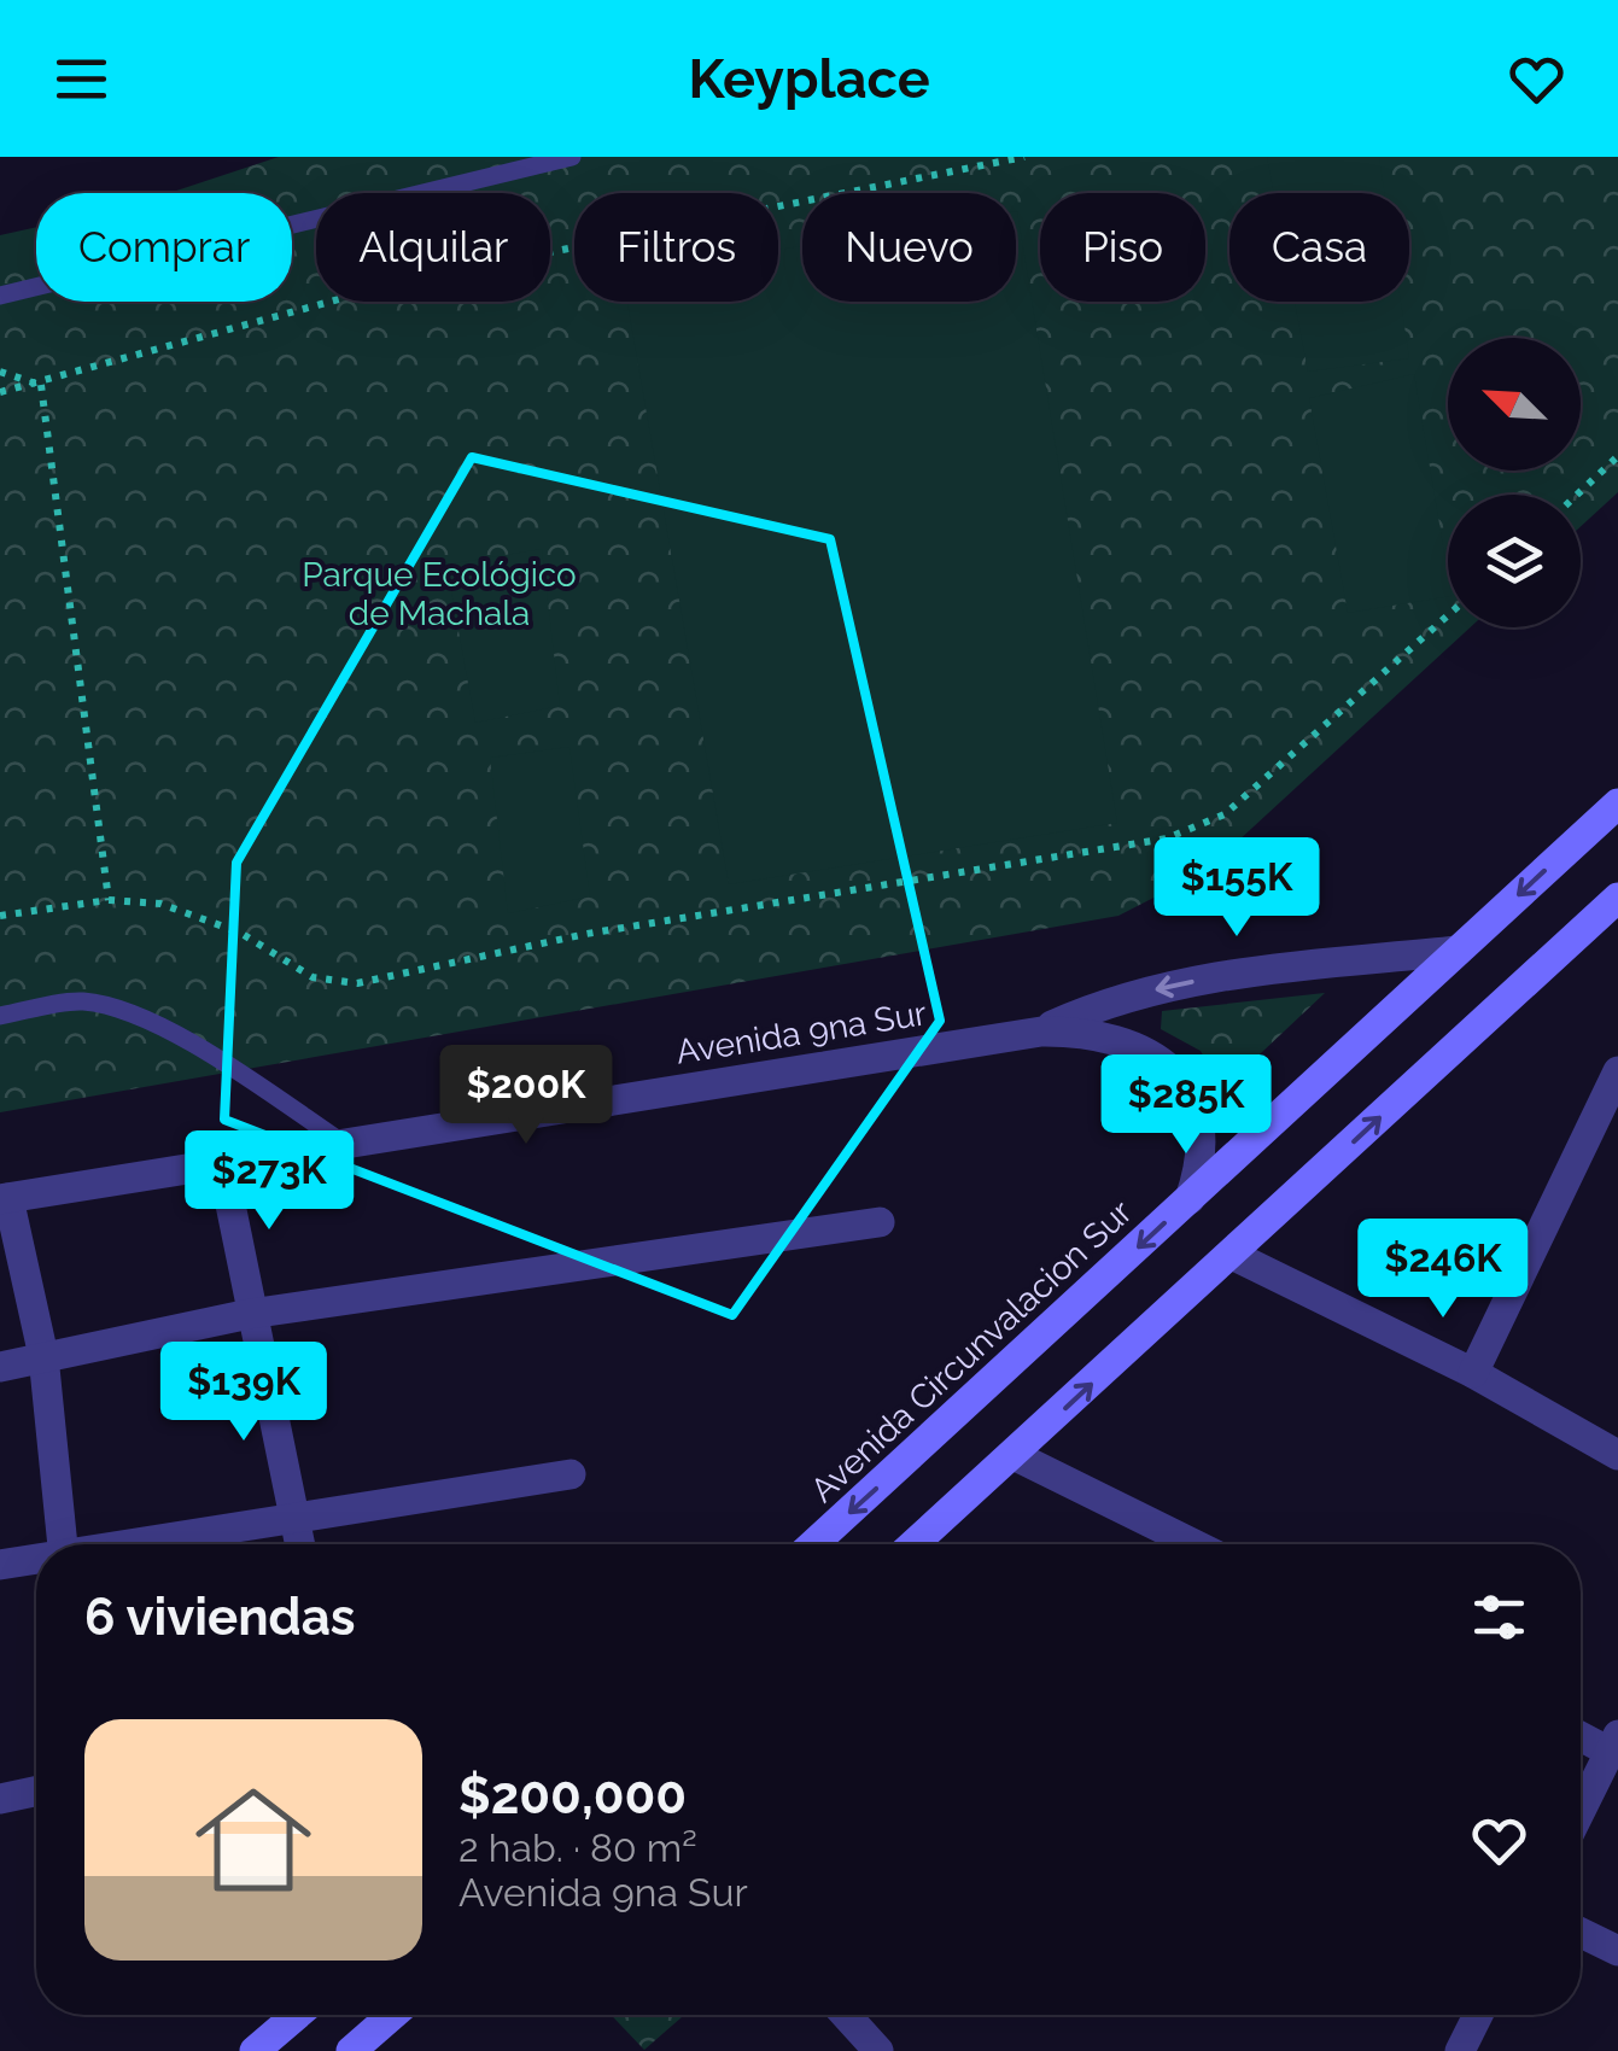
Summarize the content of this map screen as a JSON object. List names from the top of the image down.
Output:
{
  "streets": {
    "main road": ["Avenida Circunvalacion Sur"],
    "street": ["Avenida 9na Sur"]
  },
  "crossings": [
    ["Avenida 9na Sur", "Avenida Circunvalacion Sur"]
  ],
  "parks": ["Parque Ecológico de Machala"],
  "north": "top left",
  "page": {
    "header": "Keyplace",
    "chip": [
      "Comprar",
      "Alquilar",
      "Filtros",
      "Nuevo",
      "Piso",
      "Casa"
    ],
    "price": [
      "$155K",
      "$200K",
      "$285K",
      "$273K",
      "$246K",
      "$139K"
    ],
    "heading": "6 viviendas",
    "list": [
      {
        "name": "$200,000",
        "note": "2 hab. · 80 m² · Avenida 9na Sur"
      }
    ]
  }
}
